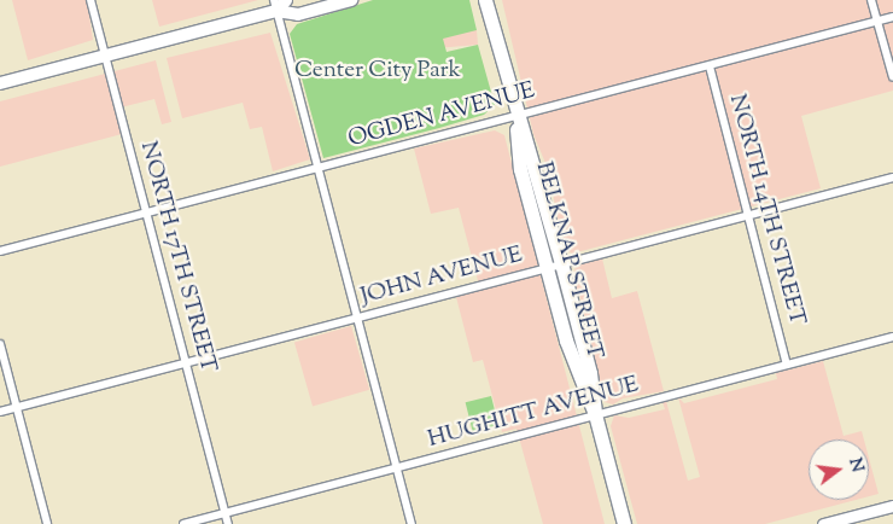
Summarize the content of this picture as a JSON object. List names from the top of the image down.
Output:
{
  "streets": {
    "highway": ["BELKNAP STREET"],
    "street": [
      "OGDEN AVENUE",
      "NORTH 14TH STREET",
      "NORTH 17TH STREET",
      "JOHN AVENUE",
      "HUGHITT AVENUE"
    ]
  },
  "crossings": [
    ["OGDEN AVENUE", "NORTH 14TH STREET"],
    ["OGDEN AVENUE", "NORTH 17TH STREET"],
    ["OGDEN AVENUE", "BELKNAP STREET"],
    ["NORTH 14TH STREET", "JOHN AVENUE"],
    ["NORTH 14TH STREET", "HUGHITT AVENUE"],
    ["NORTH 17TH STREET", "JOHN AVENUE"],
    ["NORTH 17TH STREET", "HUGHITT AVENUE"],
    ["BELKNAP STREET", "JOHN AVENUE"],
    ["BELKNAP STREET", "HUGHITT AVENUE"]
  ],
  "parks": ["Center City Park"],
  "north": "right"
}
